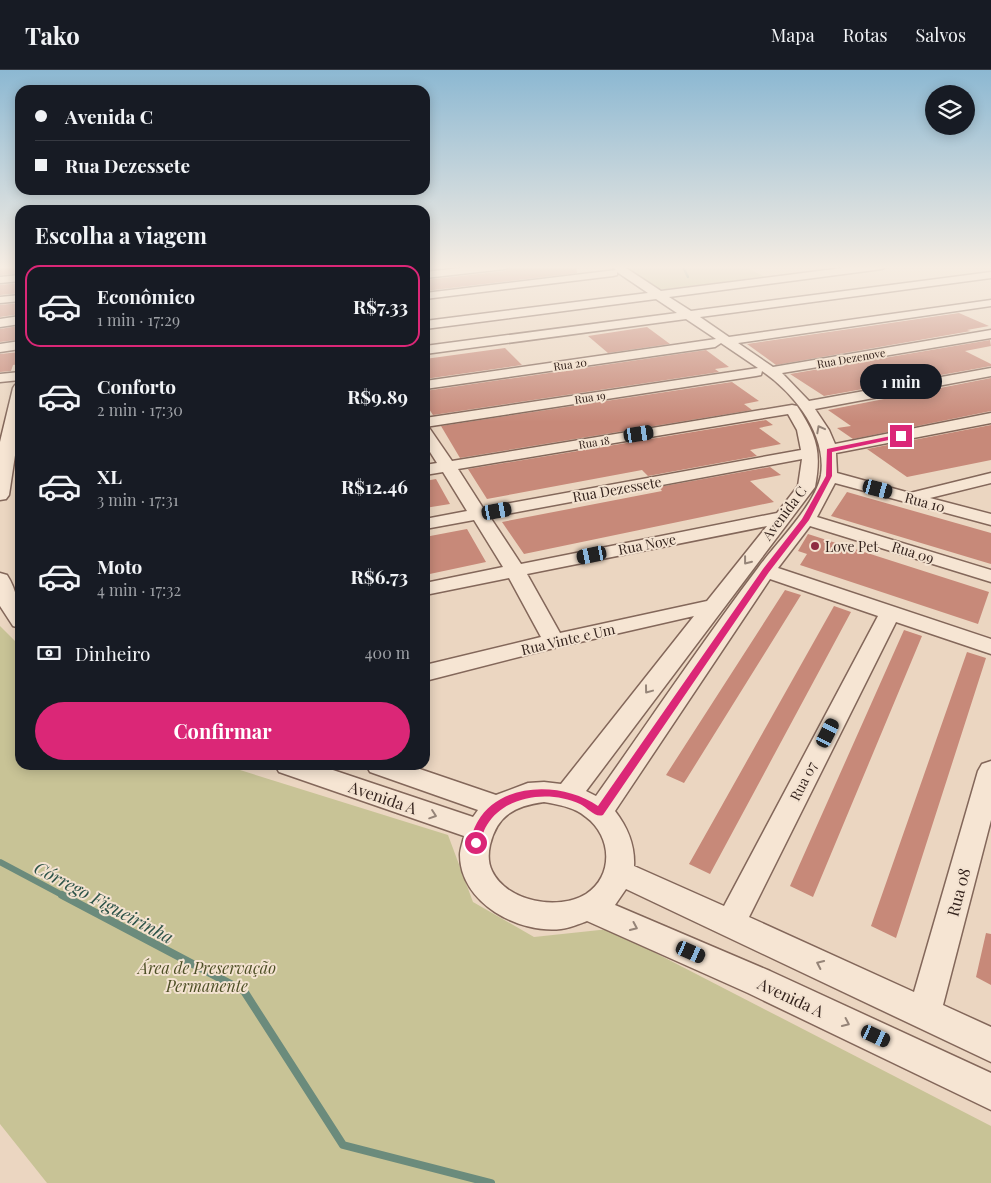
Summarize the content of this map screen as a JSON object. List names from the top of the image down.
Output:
{
  "streets": {
    "street": [
      "Rua Dezenove",
      "Rua 20",
      "Rua 19",
      "Rua 18",
      "Rua Dezessete",
      "Rua 10",
      "Avenida C",
      "Rua Nove",
      "Rua 09",
      "Rua Vinte e Um",
      "Rua 07",
      "Avenida A",
      "Rua 08"
    ]
  },
  "crossings": [
    ["Rua Dezenove", "Rua 19"],
    ["Rua Dezenove", "Avenida C"],
    ["Rua 20", "Avenida C"],
    ["Rua 19", "Avenida C"],
    ["Rua 18", "Avenida C"],
    ["Rua Dezessete", "Avenida C"],
    ["Rua 10", "Avenida C"],
    ["Avenida C", "Rua Nove"],
    ["Avenida C", "Rua 09"],
    ["Avenida C", "Rua Vinte e Um"],
    ["Avenida C", "Avenida A"]
  ],
  "water": ["Córrego Figueirinha"],
  "parks": ["Área de Preservação Permanente"],
  "places": ["Love Pet"],
  "page": {
    "header": "Tako",
    "nav": ["Mapa", "Rotas", "Salvos"],
    "banner": ["Avenida C", "Rua Dezessete"],
    "heading": "Escolha a viagem",
    "list": [
      {
        "name": "Econômico",
        "note": "1 min · 17:29",
        "value": "R$7.33"
      },
      {
        "name": "Conforto",
        "note": "2 min · 17:30",
        "value": "R$9.89"
      },
      {
        "name": "XL",
        "note": "3 min · 17:31",
        "value": "R$12.46"
      },
      {
        "name": "Moto",
        "note": "4 min · 17:32",
        "value": "R$6.73"
      }
    ],
    "bubble": "1 min",
    "pay": ["Dinheiro", "400 m"],
    "buttons": "Confirmar"
  }
}
